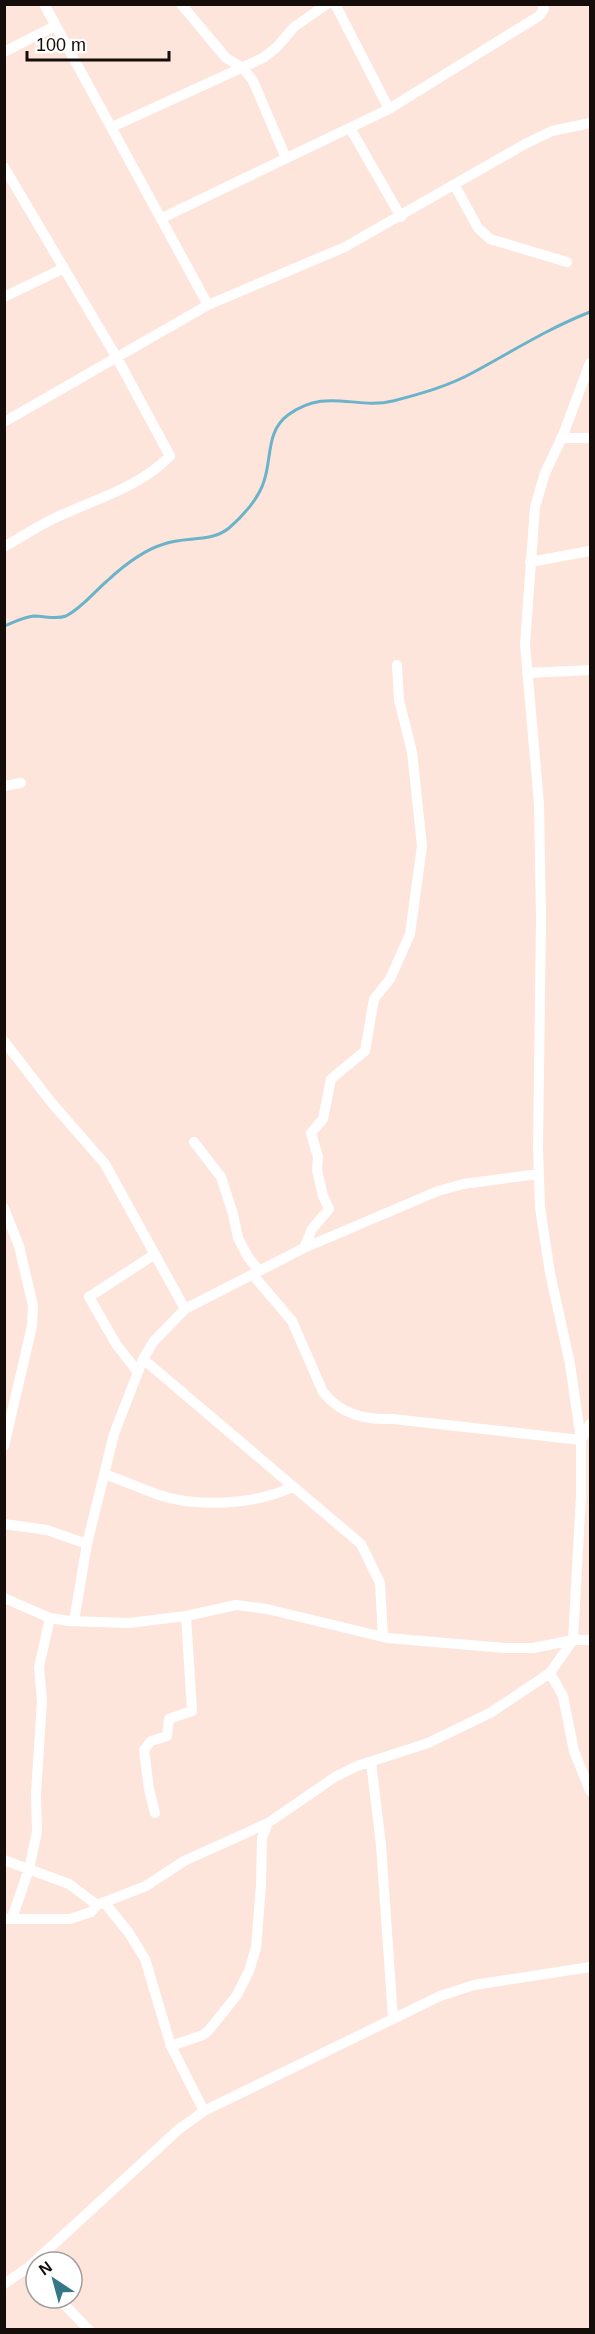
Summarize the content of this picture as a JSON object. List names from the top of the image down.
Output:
{
  "scale_bar": "100 m",
  "north": "top left"
}
